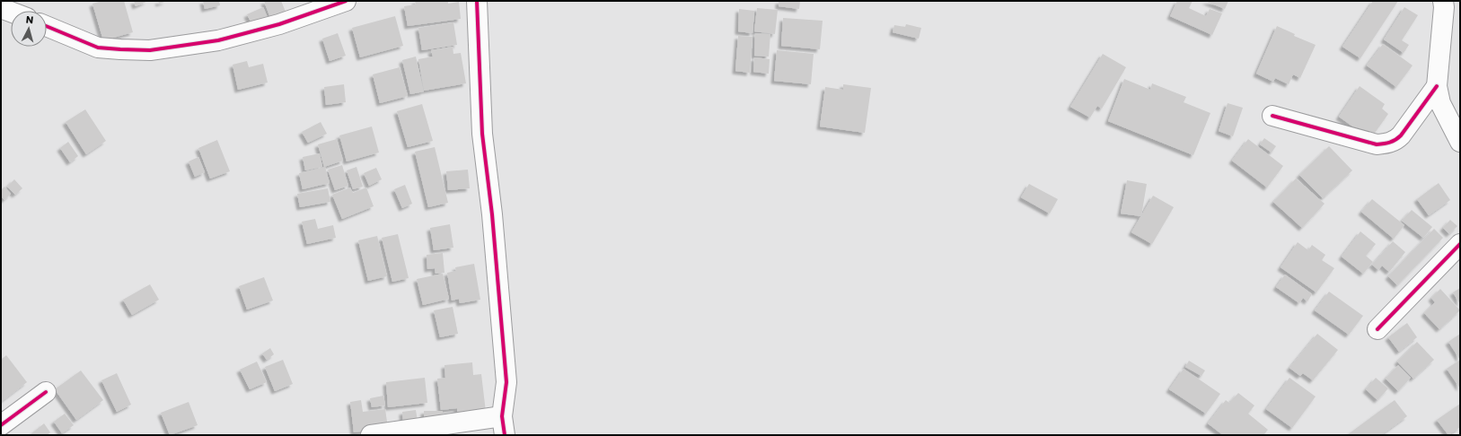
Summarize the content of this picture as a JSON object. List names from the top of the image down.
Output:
{
  "north": "top"
}
